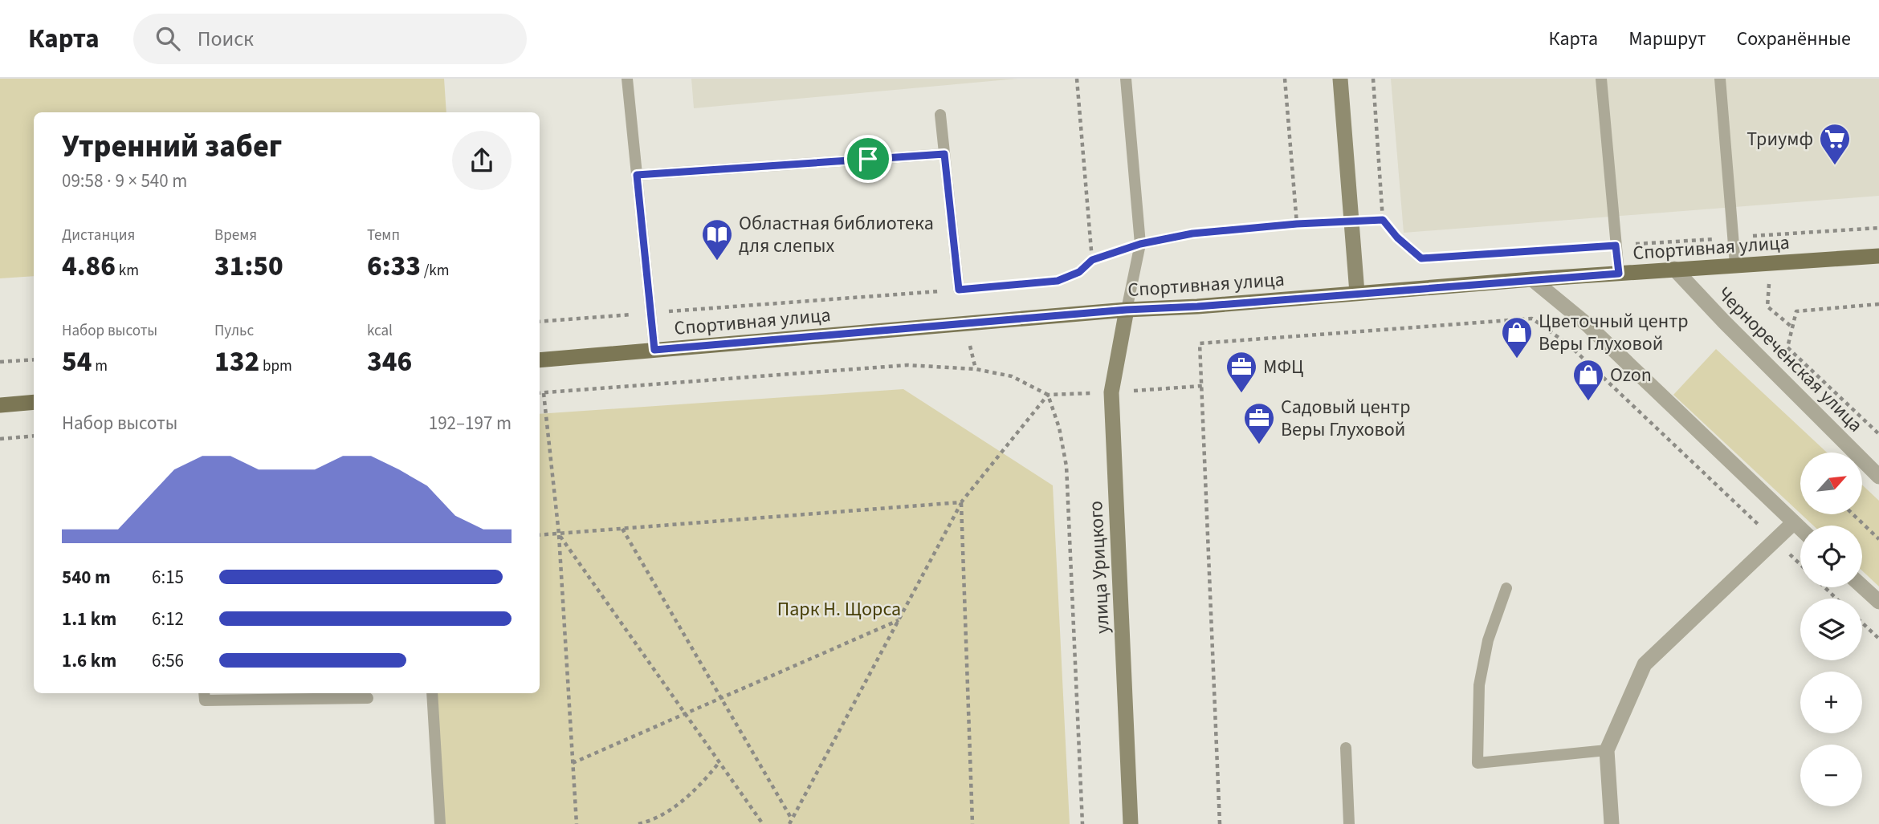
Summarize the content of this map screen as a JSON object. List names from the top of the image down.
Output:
{
  "streets": {
    "main road": ["Спортивная улица", "улица Урицкого"],
    "street": ["Чернореченская улица"]
  },
  "crossings": [
    ["Спортивная улица", "Чернореченская улица"],
    ["Спортивная улица", "улица Урицкого"]
  ],
  "parks": ["Парк Н. Щорса"],
  "places": {
    "supermarket": ["Триумф"],
    "library": ["Областная библиотека для слепых"],
    "shop": ["Цветочный центр Веры Глуховой", "Ozon"],
    "office": ["МФЦ", "Садовый центр Веры Глуховой"]
  },
  "north": "top right",
  "page": {
    "header": "Карта",
    "search": "Поиск",
    "nav": ["Карта", "Маршрут", "Сохранённые"],
    "heading": ["Утренний забег", "09:58 · 9 × 540 m"],
    "stats": [
      ["Дистанция", "4.86 km"],
      ["Время", "31:50"],
      ["Темп", "6:33 /km"],
      ["Набор высоты", "54 m"],
      ["Пульс", "132 bpm"],
      ["kcal", "346"]
    ],
    "chart": ["Набор высоты", "192–197 m"],
    "map_buttons": ["+", "−"],
    "list": [
      {
        "name": "540 m",
        "note": "6:15"
      },
      {
        "name": "1.1 km",
        "note": "6:12"
      },
      {
        "name": "1.6 km",
        "note": "6:56"
      }
    ]
  }
}
